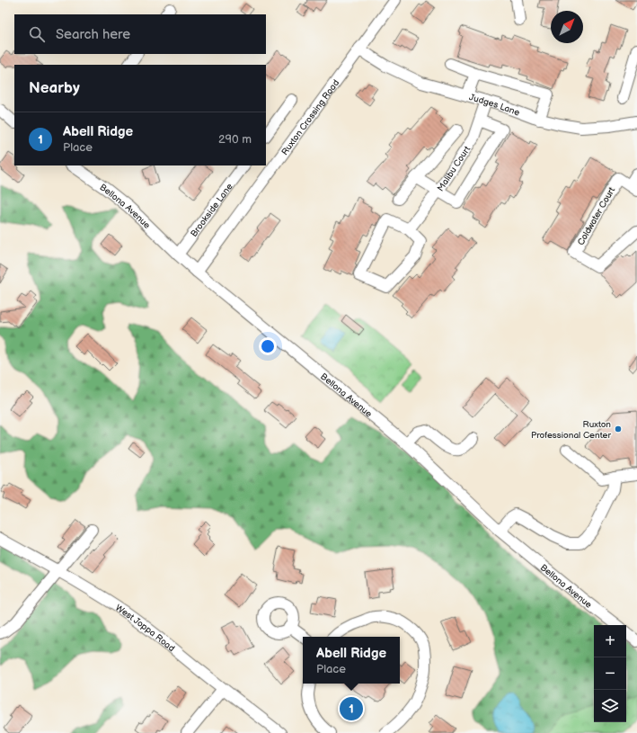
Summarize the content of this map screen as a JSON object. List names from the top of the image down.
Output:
{
  "streets": {
    "street": [
      "Judges Lane",
      "Ruxton Crossing Road",
      "Malibu Court",
      "Bellona Avenue",
      "Brookside Lane",
      "Coldwater Court",
      "West Joppa Road"
    ]
  },
  "crossings": [
    ["Judges Lane", "Ruxton Crossing Road"],
    ["Judges Lane", "Malibu Court"],
    ["Ruxton Crossing Road", "Bellona Avenue"],
    ["Bellona Avenue", "Brookside Lane"]
  ],
  "places": ["Ruxton Professional Center"],
  "north": "top right",
  "page": {
    "search": "Search here",
    "heading": "Nearby",
    "list": [
      {
        "mark": "1",
        "name": "Abell Ridge",
        "note": "Place",
        "value": "290 m"
      }
    ],
    "map_buttons": ["+", "−"],
    "popup": ["Abell Ridge", "Place"],
    "pins": "1"
  }
}
